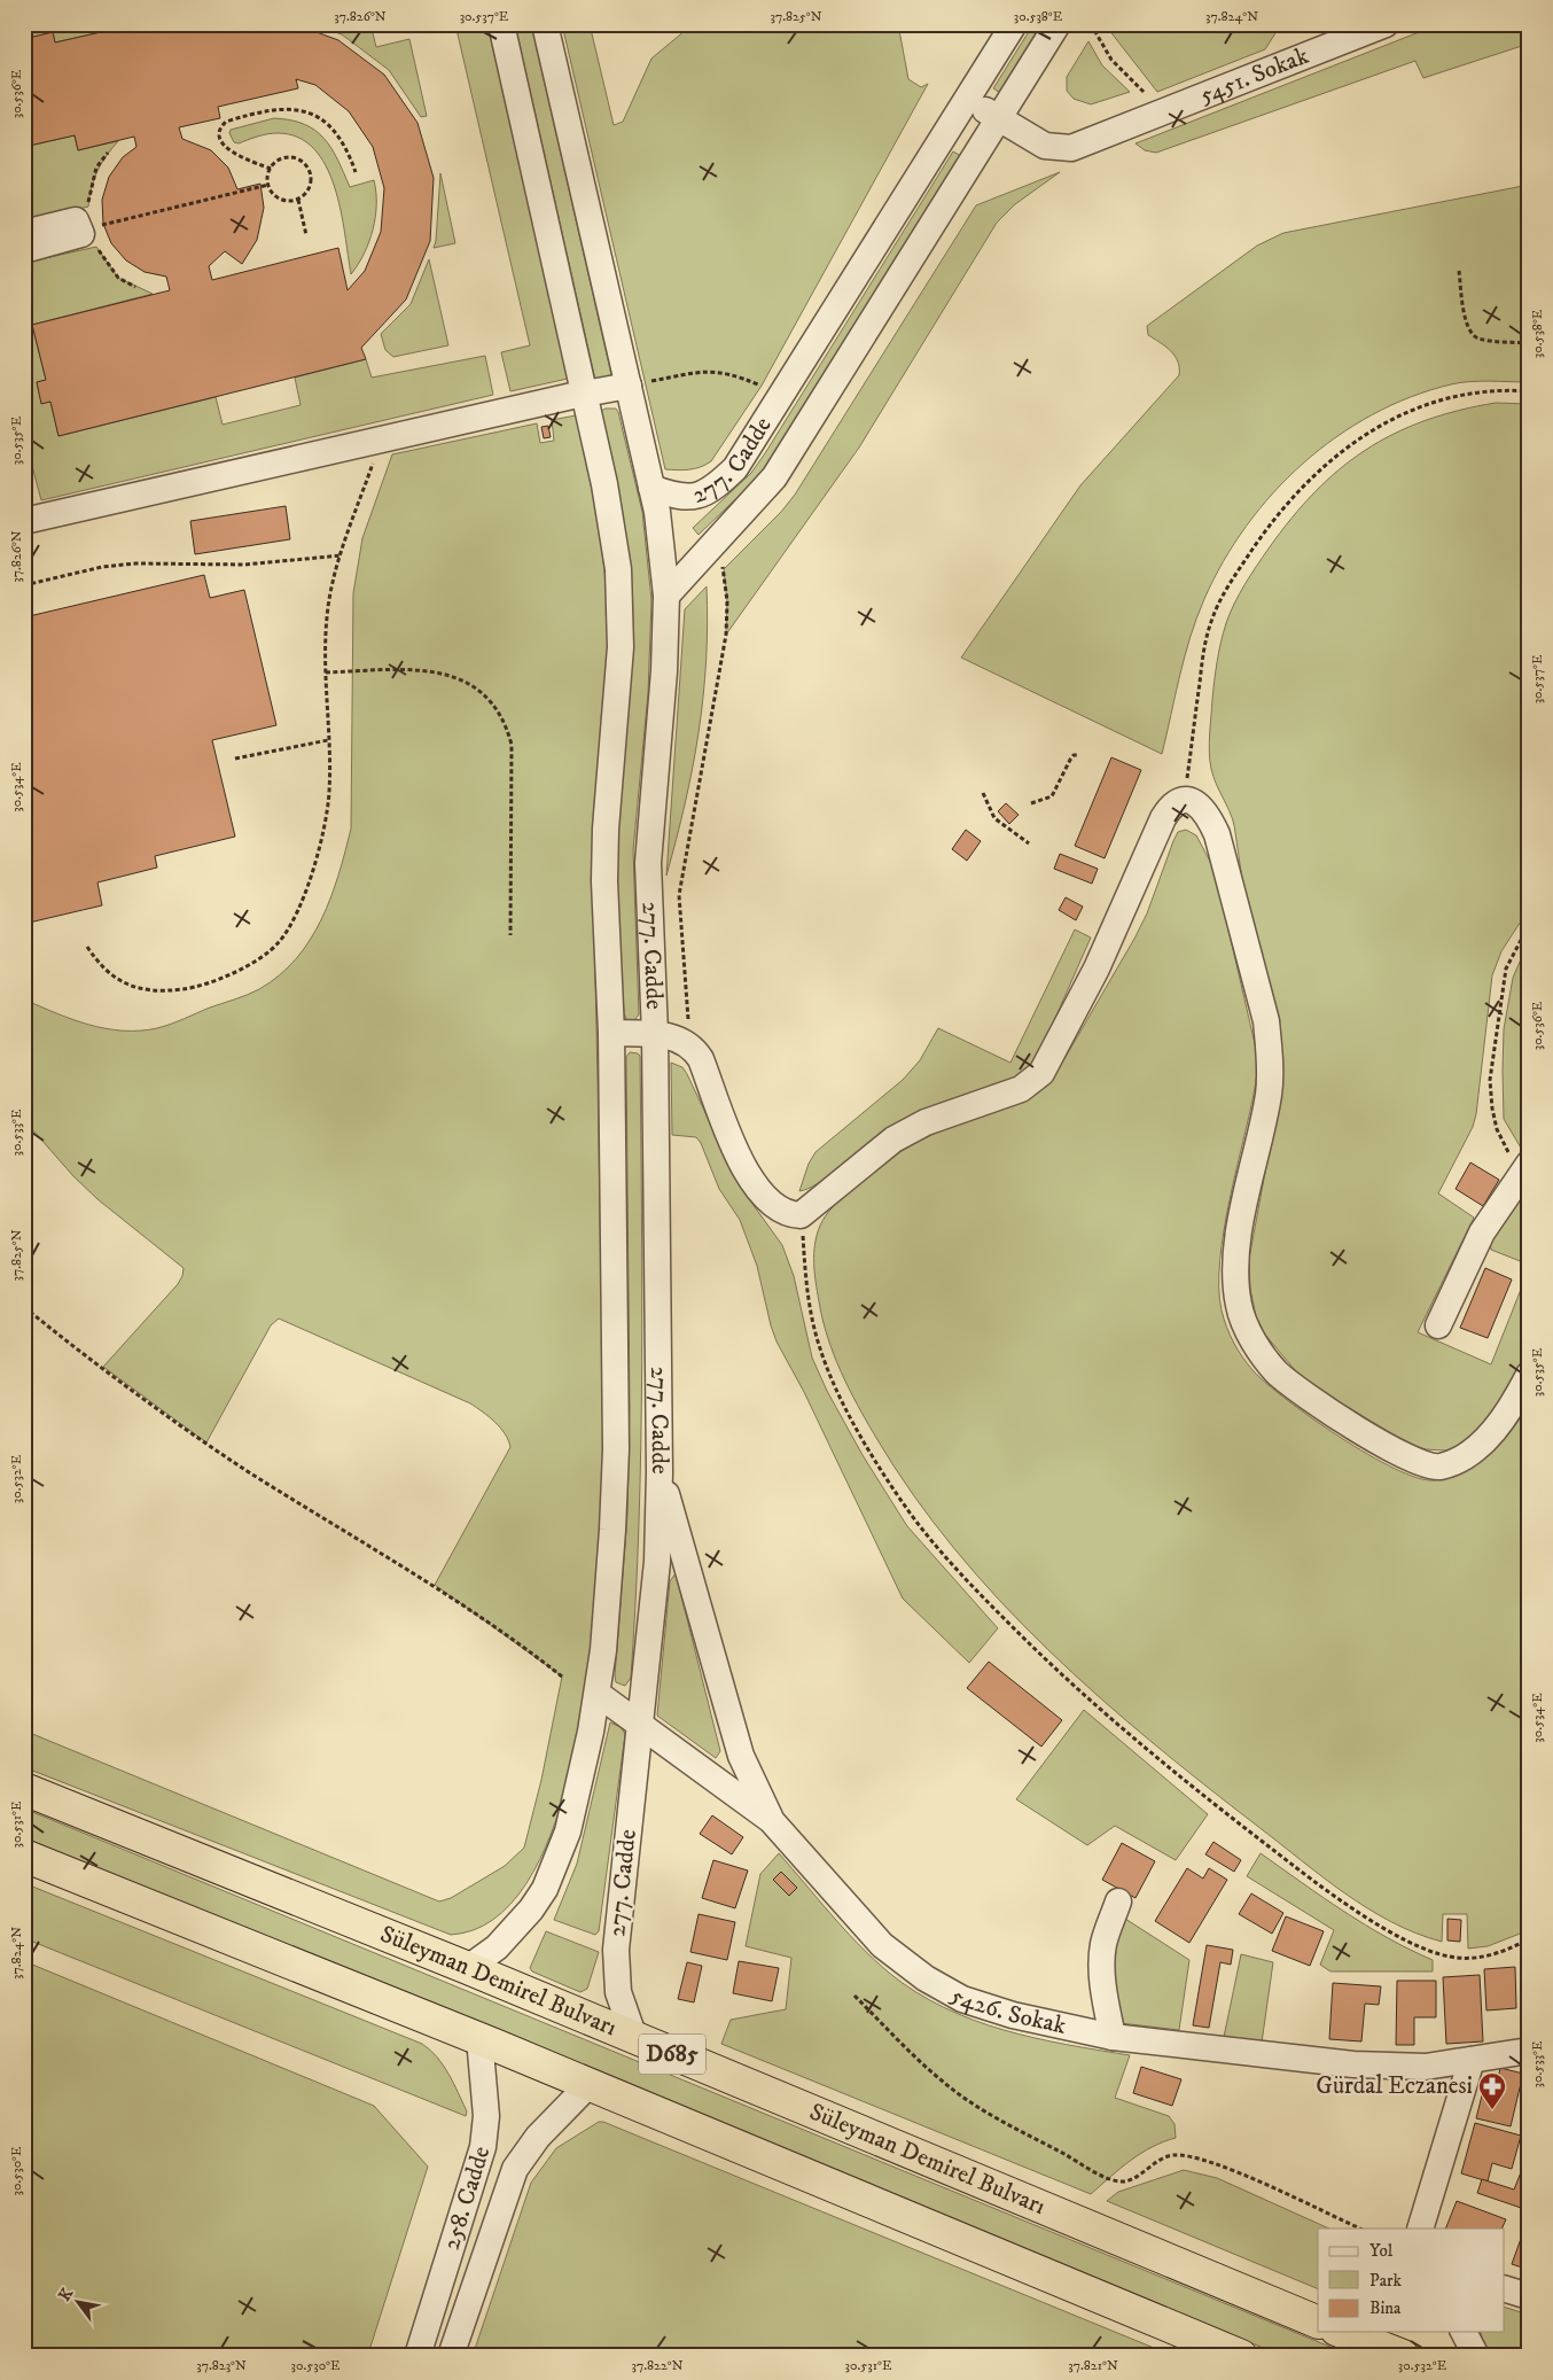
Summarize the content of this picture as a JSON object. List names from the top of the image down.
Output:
{
  "streets": {
    "highway": ["Süleyman Demirel Bulvarı", "D685"],
    "street": [
      "5451. Sokak",
      "277. Cadde",
      "5426. Sokak",
      "258. Cadde"
    ]
  },
  "crossings": [
    ["5451. Sokak", "277. Cadde"],
    ["277. Cadde", "Süleyman Demirel Bulvarı"],
    ["277. Cadde", "5426. Sokak"],
    ["D685", "258. Cadde"]
  ],
  "places": {
    "pharmacy": ["Gürdal Eczanesi"]
  },
  "legend": ["Yol", "Park", "Bina"],
  "north": "top left",
  "coordinates": [
    "37.826°N",
    "30.537°E",
    "37.825°N",
    "30.538°E",
    "37.824°N",
    "30.536°E",
    "30.535°E",
    "30.534°E",
    "30.533°E",
    "30.532°E",
    "30.531°E",
    "30.530°E",
    "37.823°N",
    "37.822°N",
    "37.821°N"
  ]
}
